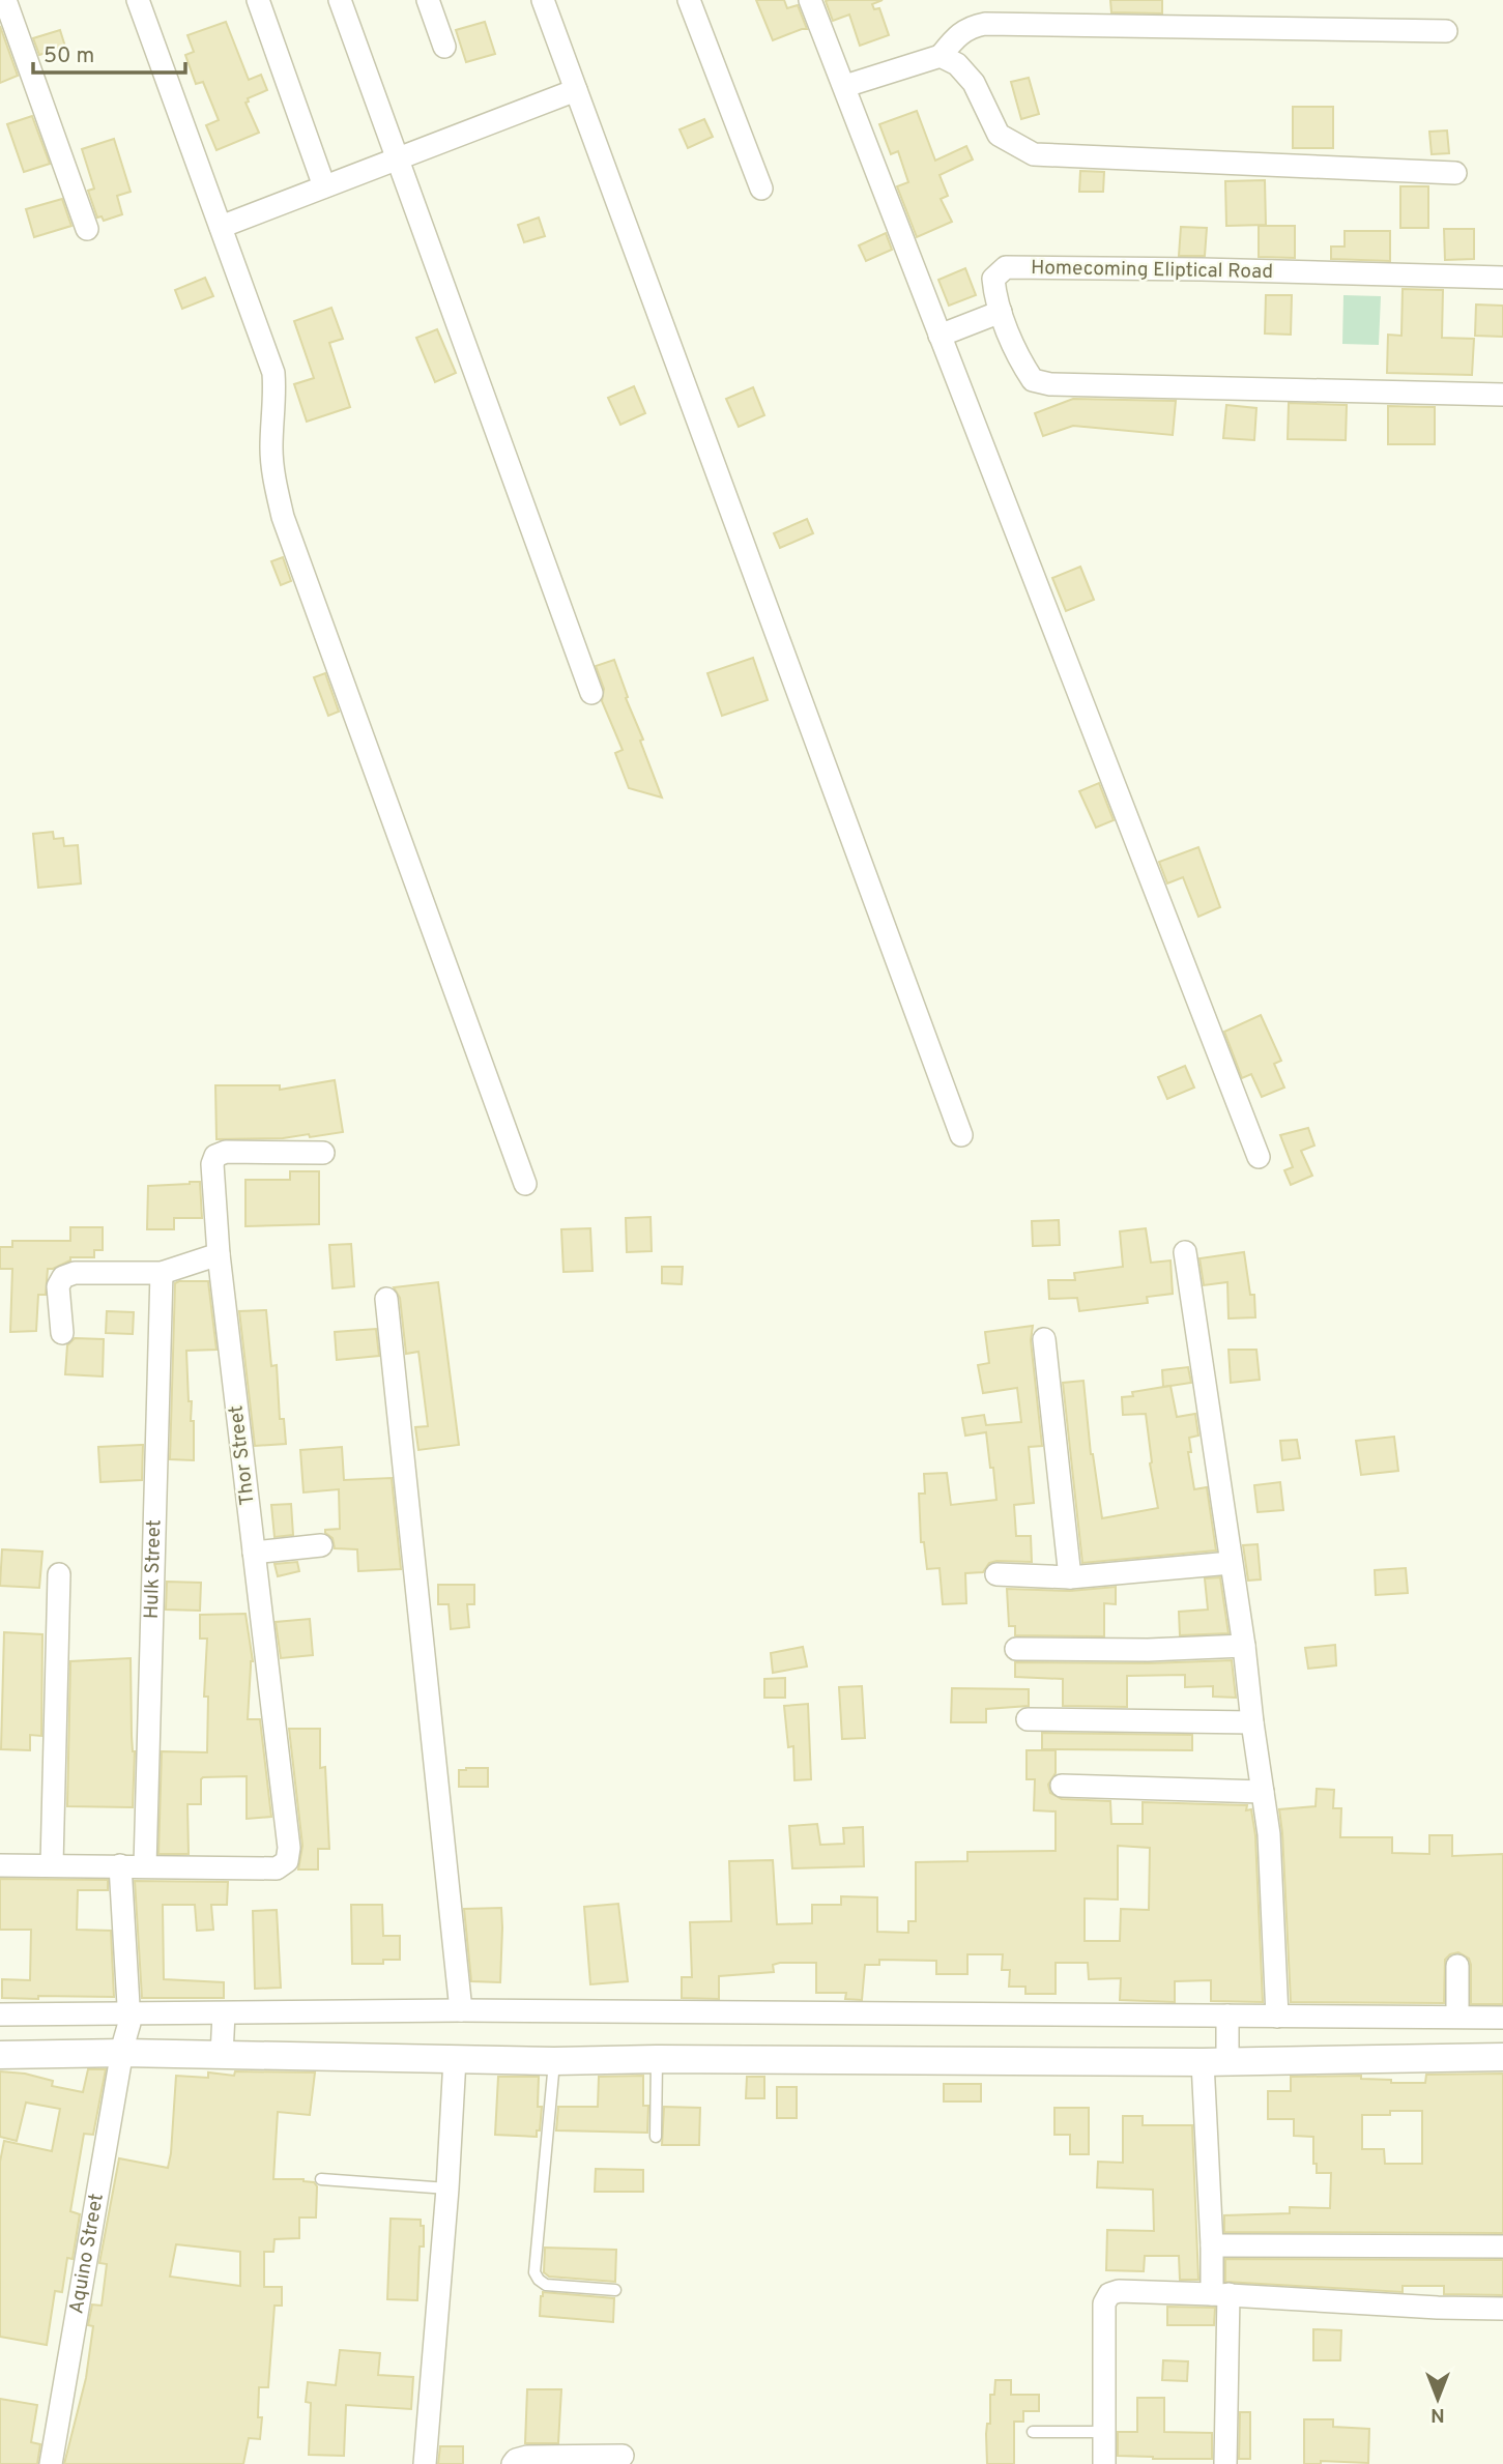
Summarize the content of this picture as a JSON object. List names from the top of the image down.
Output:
{
  "streets": {
    "street": [
      "Homecoming Eliptical Road",
      "Thor Street",
      "Hulk Street",
      "Aquino Street"
    ]
  },
  "crossings": [
    ["Thor Street", "Hulk Street"]
  ],
  "scale_bar": "50 m",
  "north": "bottom"
}
